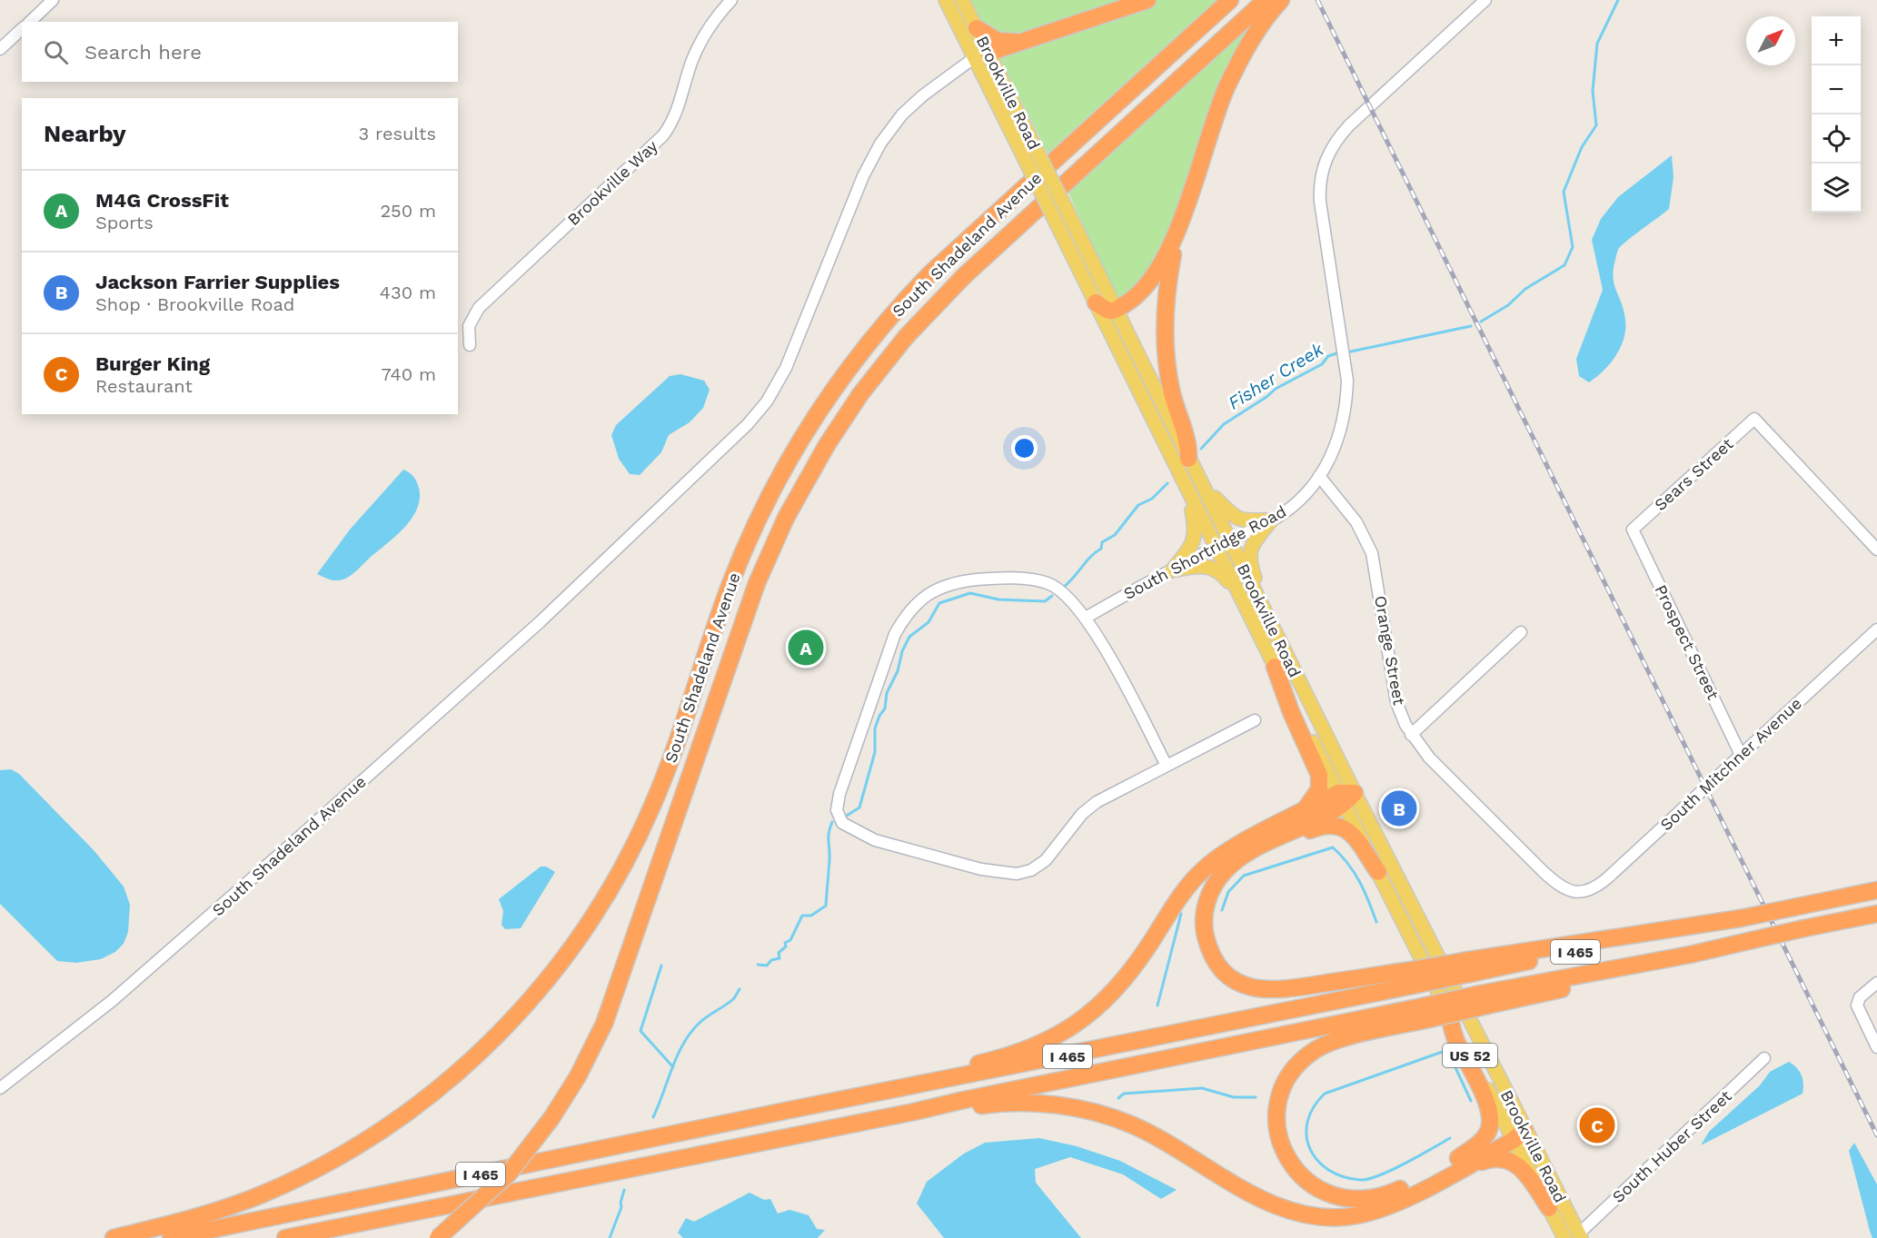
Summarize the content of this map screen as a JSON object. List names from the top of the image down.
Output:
{
  "streets": {
    "highway": ["South Shadeland Avenue", "I 465", "US 52"],
    "main road": ["Brookville Road"],
    "street": [
      "Brookville Way",
      "Sears Street",
      "South Shortridge Road",
      "Prospect Street",
      "Orange Street",
      "South Mitchner Avenue",
      "South Huber Street"
    ]
  },
  "crossings": [
    ["Brookville Road", "South Shadeland Avenue"],
    ["Brookville Road", "South Shortridge Road"],
    ["Brookville Road", "US 52"],
    ["Brookville Road", "South Huber Street"],
    ["Sears Street", "Prospect Street"],
    ["South Shortridge Road", "Orange Street"],
    ["Prospect Street", "South Mitchner Avenue"],
    ["Orange Street", "South Mitchner Avenue"],
    ["I 465", "US 52"]
  ],
  "water": ["Fisher Creek"],
  "north": "top right",
  "page": {
    "map_buttons": ["+", "−"],
    "search": "Search here",
    "heading": ["Nearby", "3 results"],
    "list": [
      {
        "mark": "A",
        "name": "M4G CrossFit",
        "note": "Sports",
        "value": "250 m"
      },
      {
        "mark": "B",
        "name": "Jackson Farrier Supplies",
        "note": "Shop · Brookville Road",
        "value": "430 m"
      },
      {
        "mark": "C",
        "name": "Burger King",
        "note": "Restaurant",
        "value": "740 m"
      }
    ],
    "pins": ["A", "B", "C"]
  }
}
